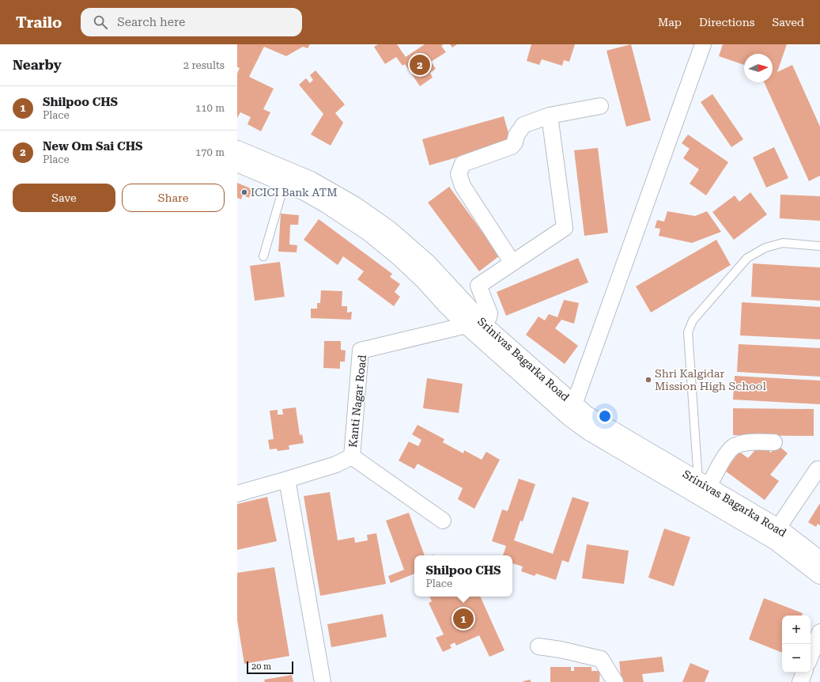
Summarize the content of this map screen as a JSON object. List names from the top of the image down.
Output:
{
  "streets": {
    "street": ["Srinivas Bagarka Road", "Kanti Nagar Road"]
  },
  "crossings": [
    ["Srinivas Bagarka Road", "Kanti Nagar Road"]
  ],
  "places": ["ICICI Bank ATM", "Shri Kalgidar Mission High School"],
  "scale_bar": "20 m",
  "north": "right",
  "page": {
    "header": "Trailo",
    "search": "Search here",
    "nav": ["Map", "Directions", "Saved"],
    "heading": ["Nearby", "2 results"],
    "pins": ["2", "1"],
    "list": [
      {
        "mark": "1",
        "name": "Shilpoo CHS",
        "note": "Place",
        "value": "110 m"
      },
      {
        "mark": "2",
        "name": "New Om Sai CHS",
        "note": "Place",
        "value": "170 m"
      }
    ],
    "buttons": ["Save", "Share"],
    "popup": ["Shilpoo CHS", "Place"],
    "map_buttons": ["+", "−"],
    "scale": "20 m"
  }
}
